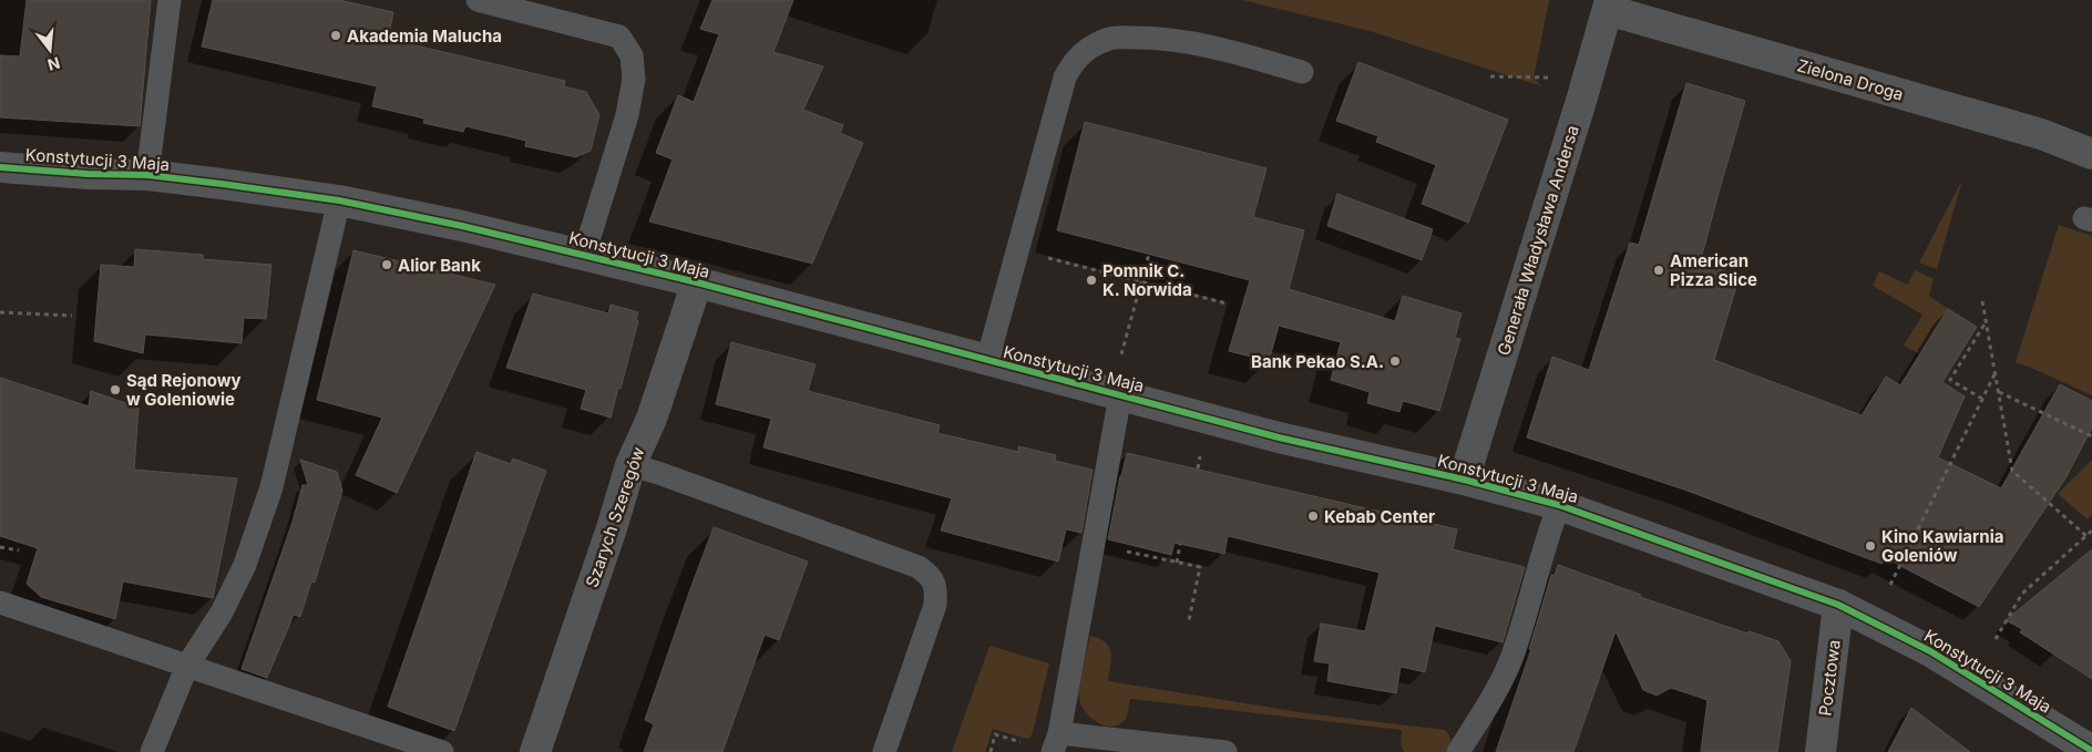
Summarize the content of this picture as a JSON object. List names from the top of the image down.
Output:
{
  "streets": {
    "street": [
      "Zielona Droga",
      "Konstytucji 3 Maja",
      "Generała Władysława Andersa",
      "Szarych Szeregów",
      "Pocztowa"
    ]
  },
  "crossings": [
    ["Zielona Droga", "Generała Władysława Andersa"],
    ["Konstytucji 3 Maja", "Generała Władysława Andersa"],
    ["Konstytucji 3 Maja", "Szarych Szeregów"],
    ["Konstytucji 3 Maja", "Pocztowa"]
  ],
  "places": [
    "Akademia Malucha",
    "Alior Bank",
    "American Pizza Slice",
    "Pomnik C. K. Norwida",
    "Bank Pekao S.A.",
    "Sąd Rejonowy w Goleniowie",
    "Kebab Center",
    "Kino Kawiarnia Goleniów"
  ],
  "north": "bottom"
}
